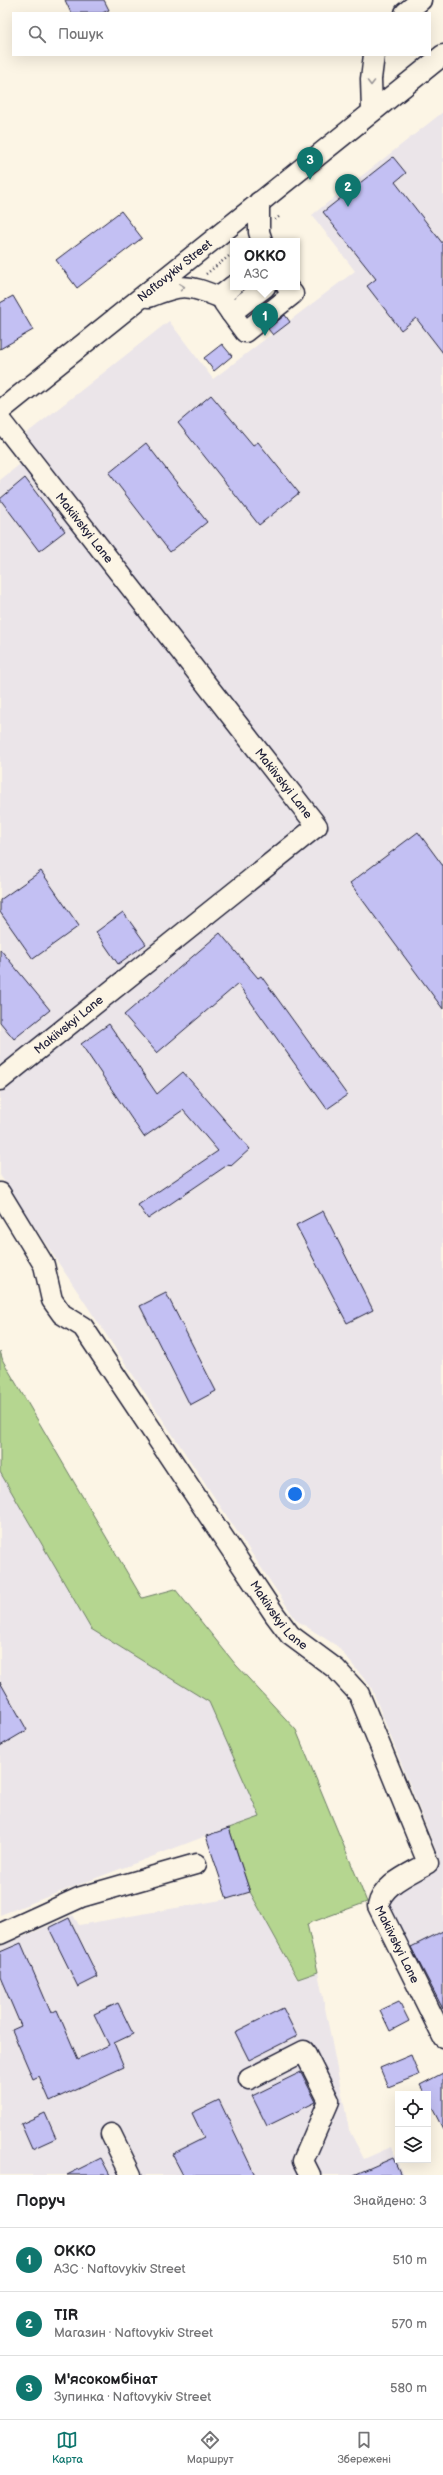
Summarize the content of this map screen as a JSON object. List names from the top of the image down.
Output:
{
  "streets": {
    "street": ["Naftovykiv Street", "Makiivskyi Lane"]
  },
  "crossings": [
    ["Naftovykiv Street", "Makiivskyi Lane"]
  ],
  "page": {
    "search": "Пошук",
    "pins": ["3", "2", "1"],
    "popup": ["OKKO", "АЗС"],
    "heading": ["Поруч", "Знайдено: 3"],
    "list": [
      {
        "mark": "1",
        "name": "OKKO",
        "note": "АЗС · Naftovykiv Street",
        "value": "510 m"
      },
      {
        "mark": "2",
        "name": "TIR",
        "note": "Магазин · Naftovykiv Street",
        "value": "570 m"
      },
      {
        "mark": "3",
        "name": "М'ясокомбінат",
        "note": "Зупинка · Naftovykiv Street",
        "value": "580 m"
      }
    ],
    "nav": ["Карта", "Маршрут", "Збережені"]
  }
}
